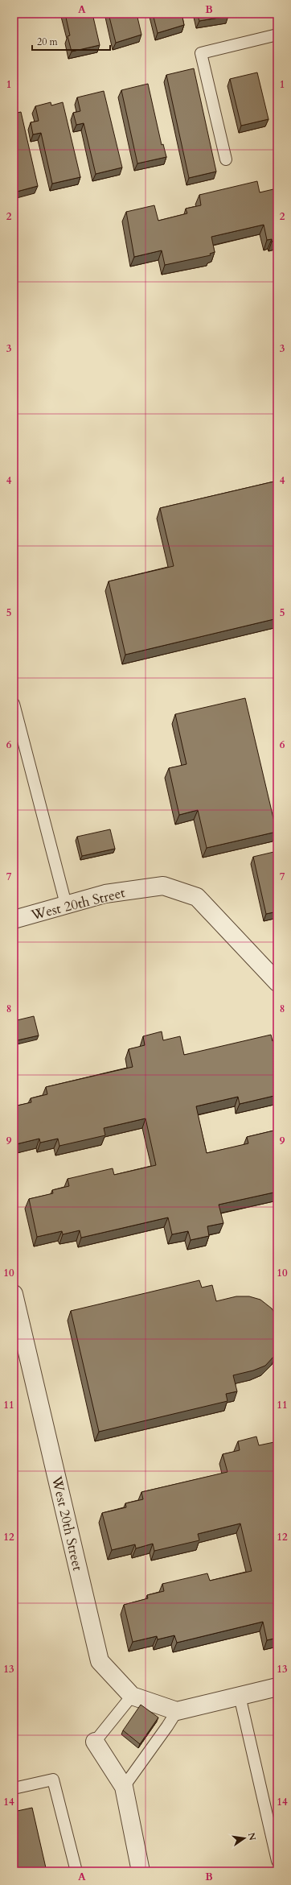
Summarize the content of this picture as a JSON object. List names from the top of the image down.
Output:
{
  "streets": {
    "street": ["West 20th Street"]
  },
  "scale_bar": "20 m",
  "north": "right",
  "grid": {
    "columns": ["A", "B"],
    "rows": [
      "1",
      "2",
      "3",
      "4",
      "5",
      "6",
      "7",
      "8",
      "9",
      "10",
      "11",
      "12",
      "13",
      "14"
    ]
  }
}
